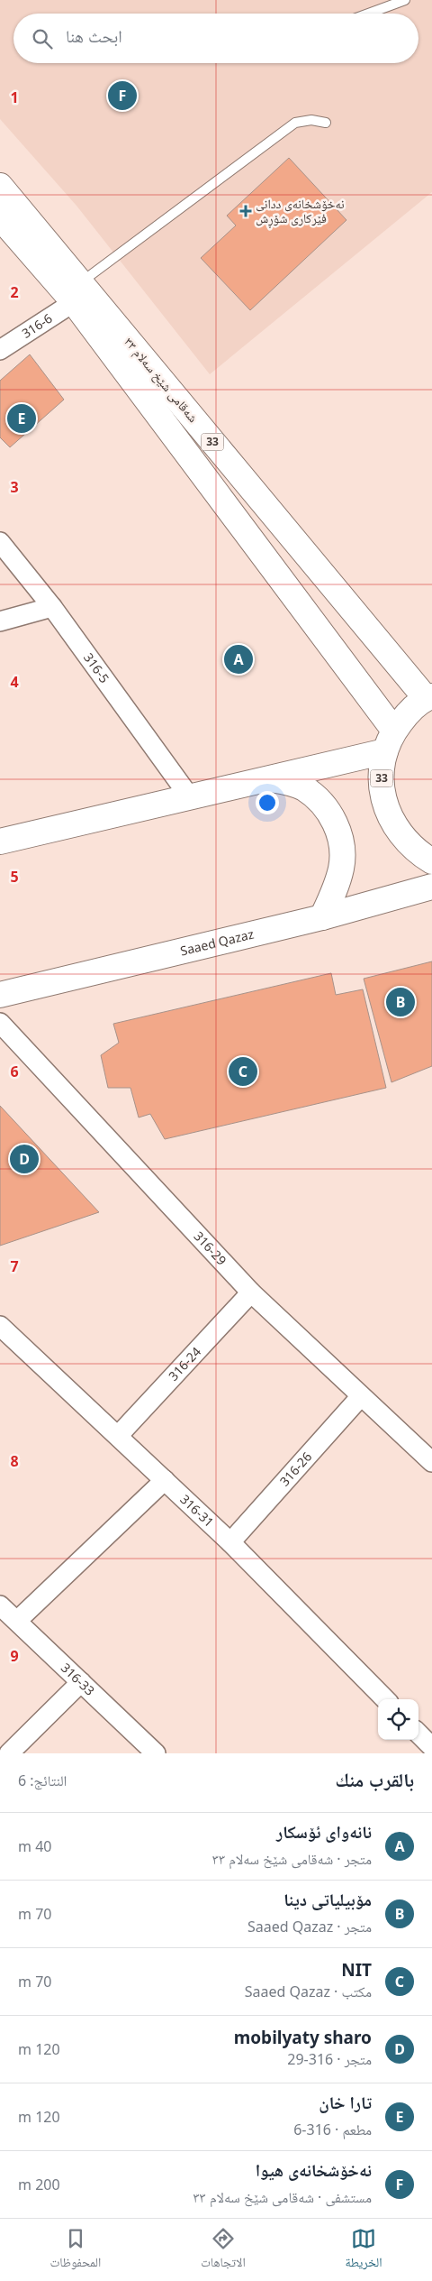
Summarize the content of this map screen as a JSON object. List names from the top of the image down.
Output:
{
  "streets": {
    "main road": ["شەقامی شێخ سەلام ٣٣", "33", "Saaed Qazaz"],
    "street": [
      "316-6",
      "316-5",
      "316-29",
      "316-24",
      "316-26",
      "316-31",
      "316-33"
    ]
  },
  "crossings": [
    ["316-6", "شەقامی شێخ سەلام ٣٣"],
    ["316-29", "316-24"],
    ["316-29", "316-26"],
    ["316-24", "316-31"],
    ["316-26", "316-31"]
  ],
  "places": {
    "health": ["نەخۆشخانەی ددانی فێرکاری شۆڕش"]
  },
  "page": {
    "search": "ابحث هنا",
    "pins": [
      "F",
      "E",
      "A",
      "B",
      "C",
      "D"
    ],
    "heading": ["بالقرب منك", "النتائج: 6"],
    "list": [
      {
        "mark": "A",
        "name": "نانەوای ئۆسکار",
        "note": "متجر · شەقامی شێخ سەلام ٣٣",
        "value": "40 m"
      },
      {
        "mark": "B",
        "name": "مۆبیلیاتی دینا",
        "note": "متجر · Saaed Qazaz",
        "value": "70 m"
      },
      {
        "mark": "C",
        "name": "NIT",
        "note": "مكتب · Saaed Qazaz",
        "value": "70 m"
      },
      {
        "mark": "D",
        "name": "mobilyaty sharo",
        "note": "متجر · 316-29",
        "value": "120 m"
      },
      {
        "mark": "E",
        "name": "تارا خان",
        "note": "مطعم · 316-6",
        "value": "120 m"
      },
      {
        "mark": "F",
        "name": "نەخۆشخانەی هیوا",
        "note": "مستشفى · شەقامی شێخ سەلام ٣٣",
        "value": "200 m"
      }
    ],
    "nav": ["الخريطة", "الاتجاهات", "المحفوظات"]
  },
  "grid": {
    "rows": [
      "1",
      "2",
      "3",
      "4",
      "5",
      "6",
      "7",
      "8",
      "9"
    ]
  }
}
